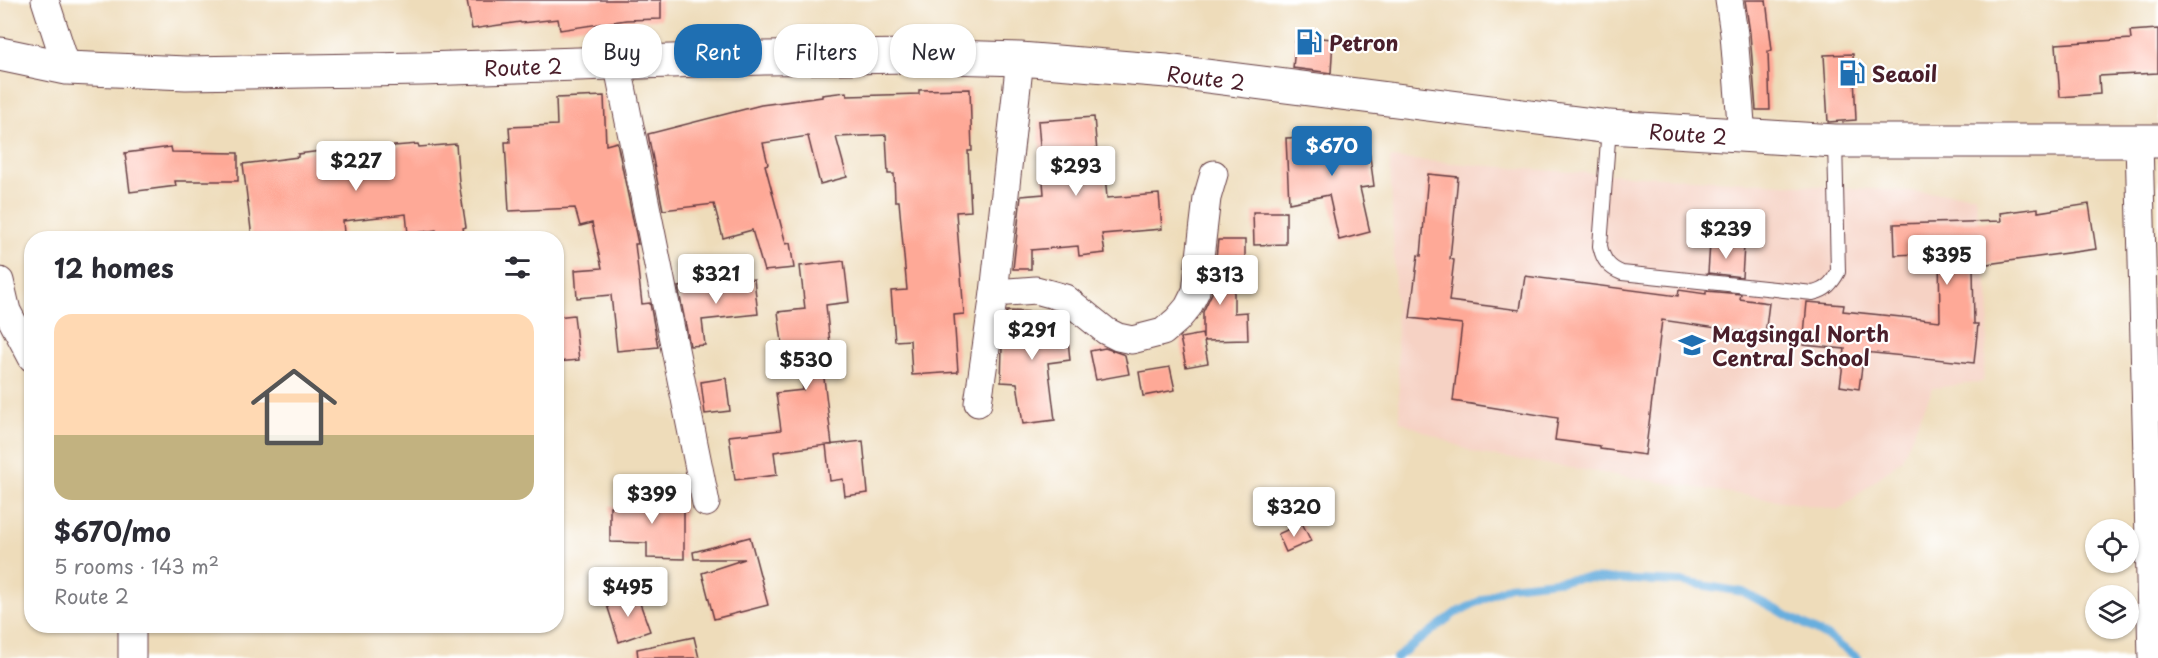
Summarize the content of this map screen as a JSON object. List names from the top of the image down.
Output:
{
  "streets": {
    "highway": ["Route 2"]
  },
  "places": {
    "fuel station": ["Petron", "Seaoil"],
    "school or university": ["Magsingal North Central School"]
  },
  "page": {
    "chip": [
      "Buy",
      "Rent",
      "Filters",
      "New"
    ],
    "price": [
      "$670",
      "$227",
      "$293",
      "$239",
      "$395",
      "$321",
      "$313",
      "$291",
      "$530",
      "$399",
      "$320",
      "$495"
    ],
    "heading": "12 homes",
    "list": [
      {
        "name": "$670/mo",
        "note": "5 rooms · 143 m² · Route 2"
      }
    ]
  }
}
